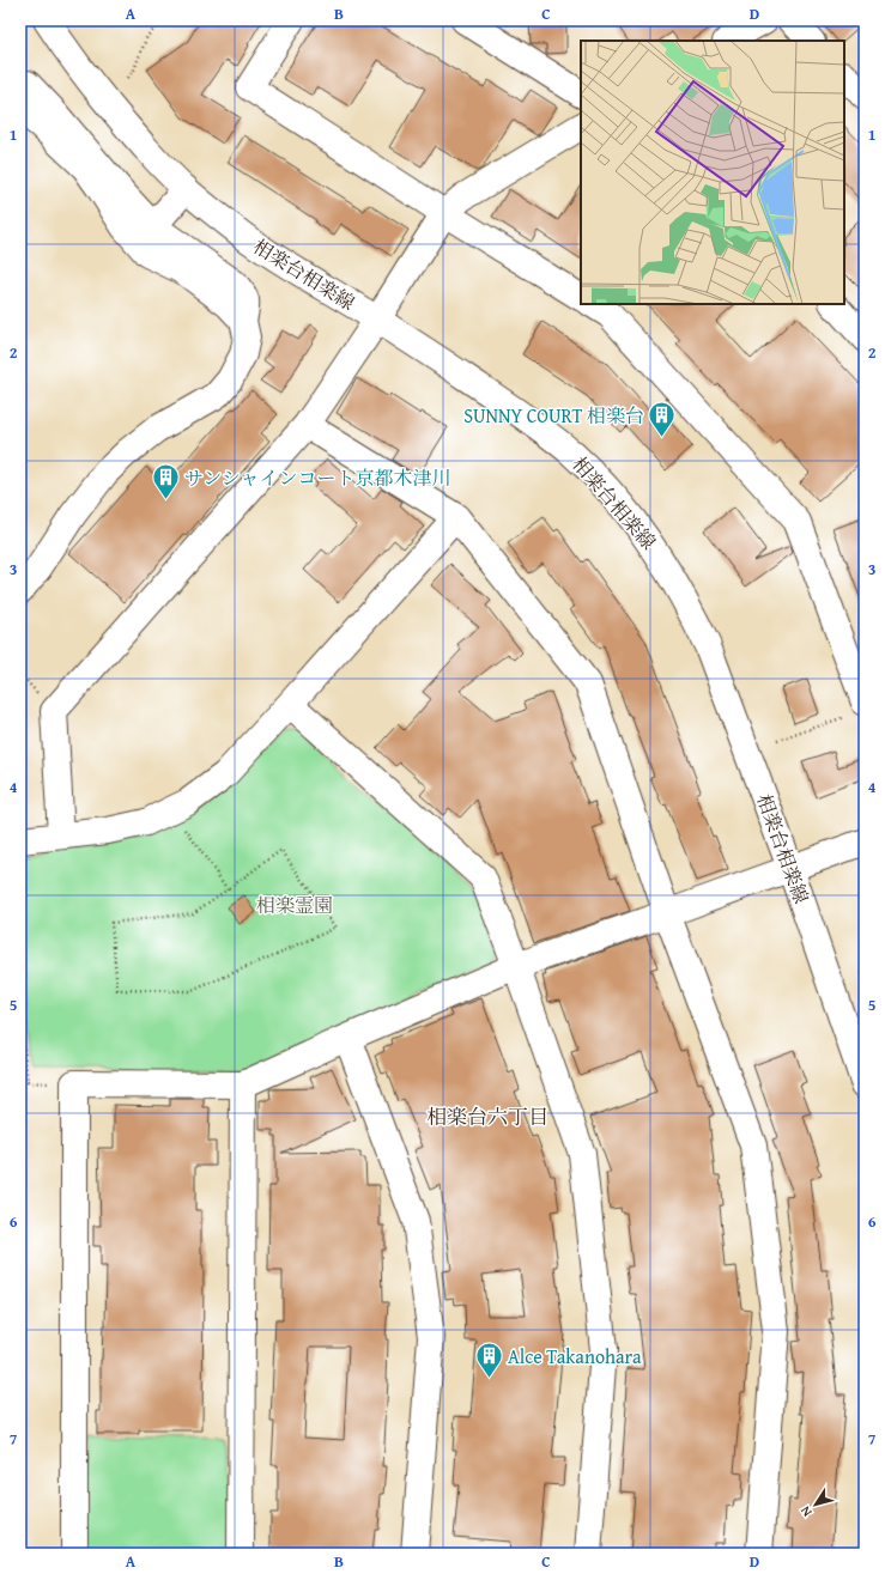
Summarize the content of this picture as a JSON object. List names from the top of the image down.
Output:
{
  "streets": {
    "street": ["相楽台相楽線"]
  },
  "districts": ["相楽台六丁目"],
  "parks": ["相楽霊園"],
  "places": {
    "building": ["SUNNY COURT 相楽台", "サンシャインコート京都木津川", "Alce Takanohara"]
  },
  "north": "bottom left",
  "grid": {
    "columns": [
      "A",
      "B",
      "C",
      "D"
    ],
    "rows": [
      "1",
      "2",
      "3",
      "4",
      "5",
      "6",
      "7"
    ]
  }
}
